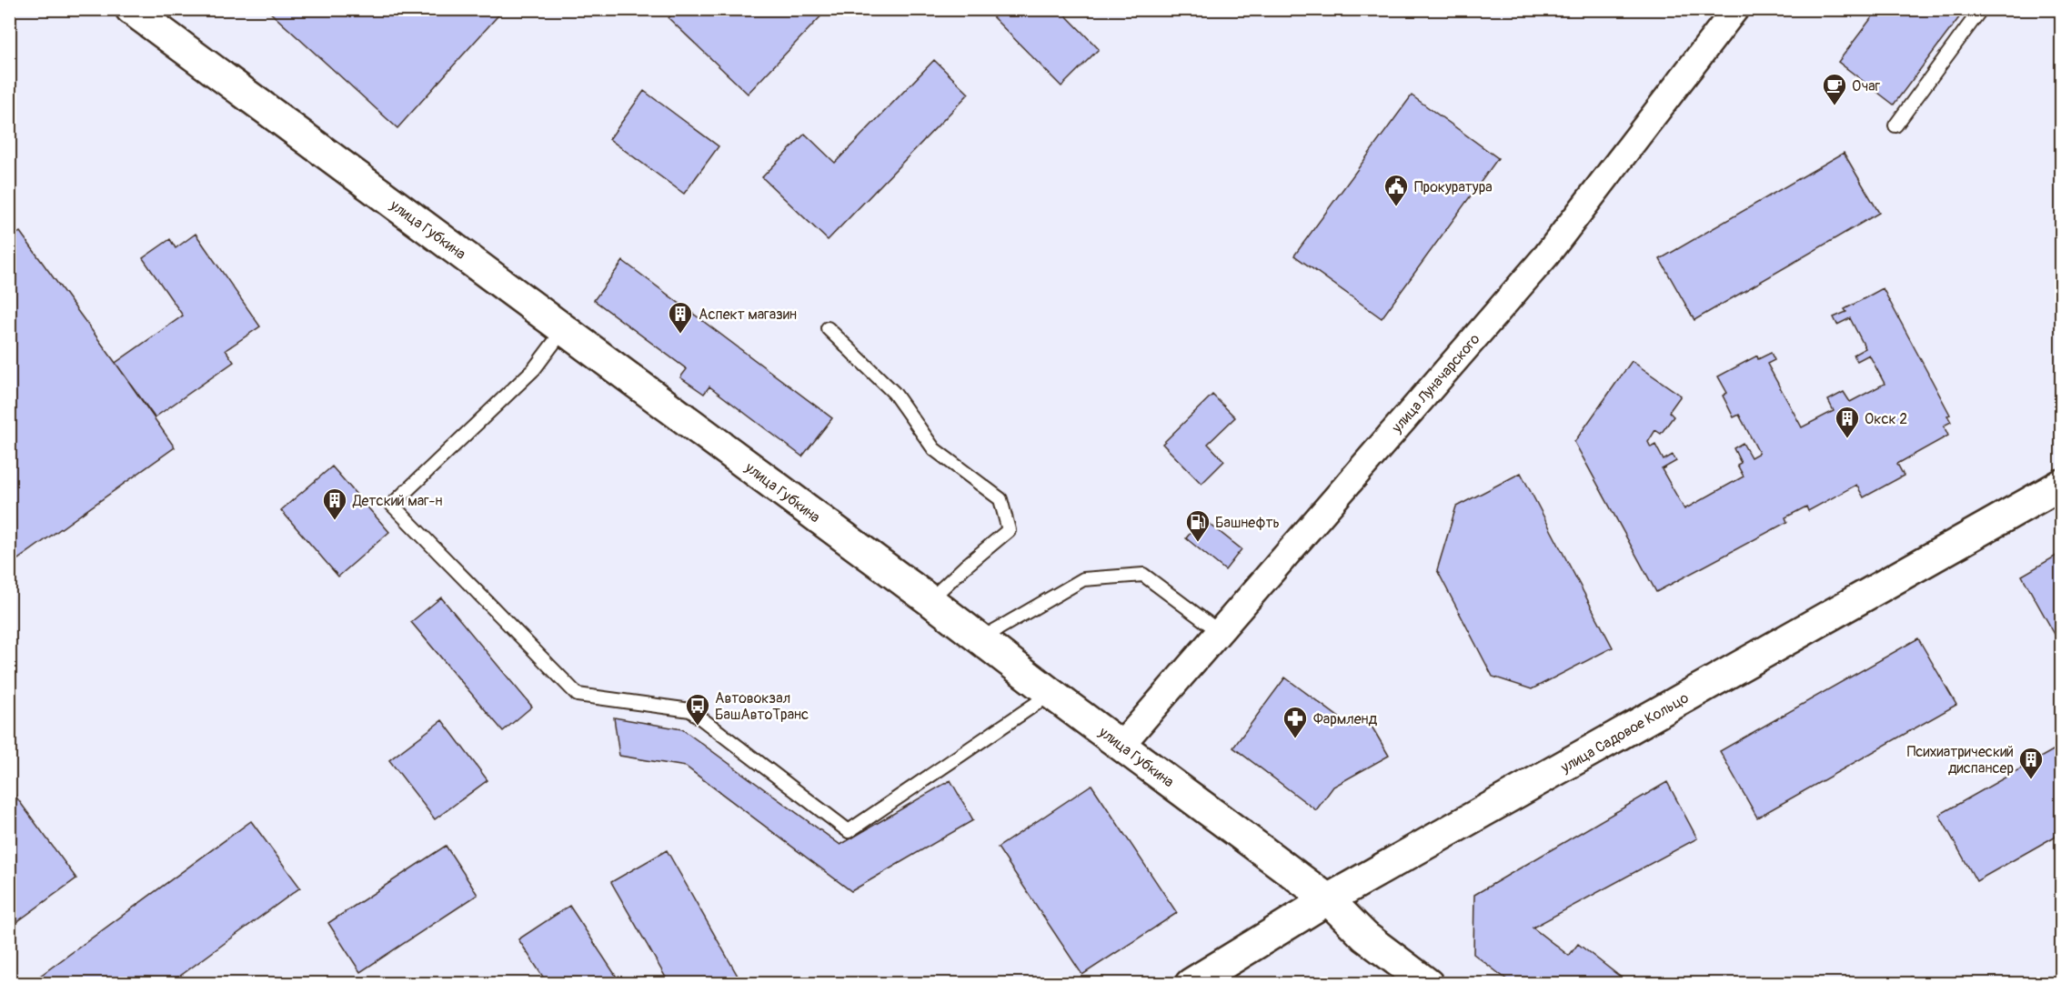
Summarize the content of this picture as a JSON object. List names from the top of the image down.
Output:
{
  "streets": {
    "street": ["улица Губкина", "улица Луначарского", "улица Садовое Кольцо"]
  },
  "crossings": [
    ["улица Губкина", "улица Луначарского"],
    ["улица Губкина", "улица Садовое Кольцо"]
  ],
  "places": {
    "cafe": ["Очаг"],
    "public building": ["Прокуратура"],
    "building": [
      "Аспект магазин",
      "Окск 2",
      "Детский маг-н",
      "Психиатрический диспансер"
    ],
    "fuel station": ["Башнефть"],
    "bus stop": ["Автовокзал БашАвтоТранс"],
    "pharmacy": ["Фармленд"]
  }
}
